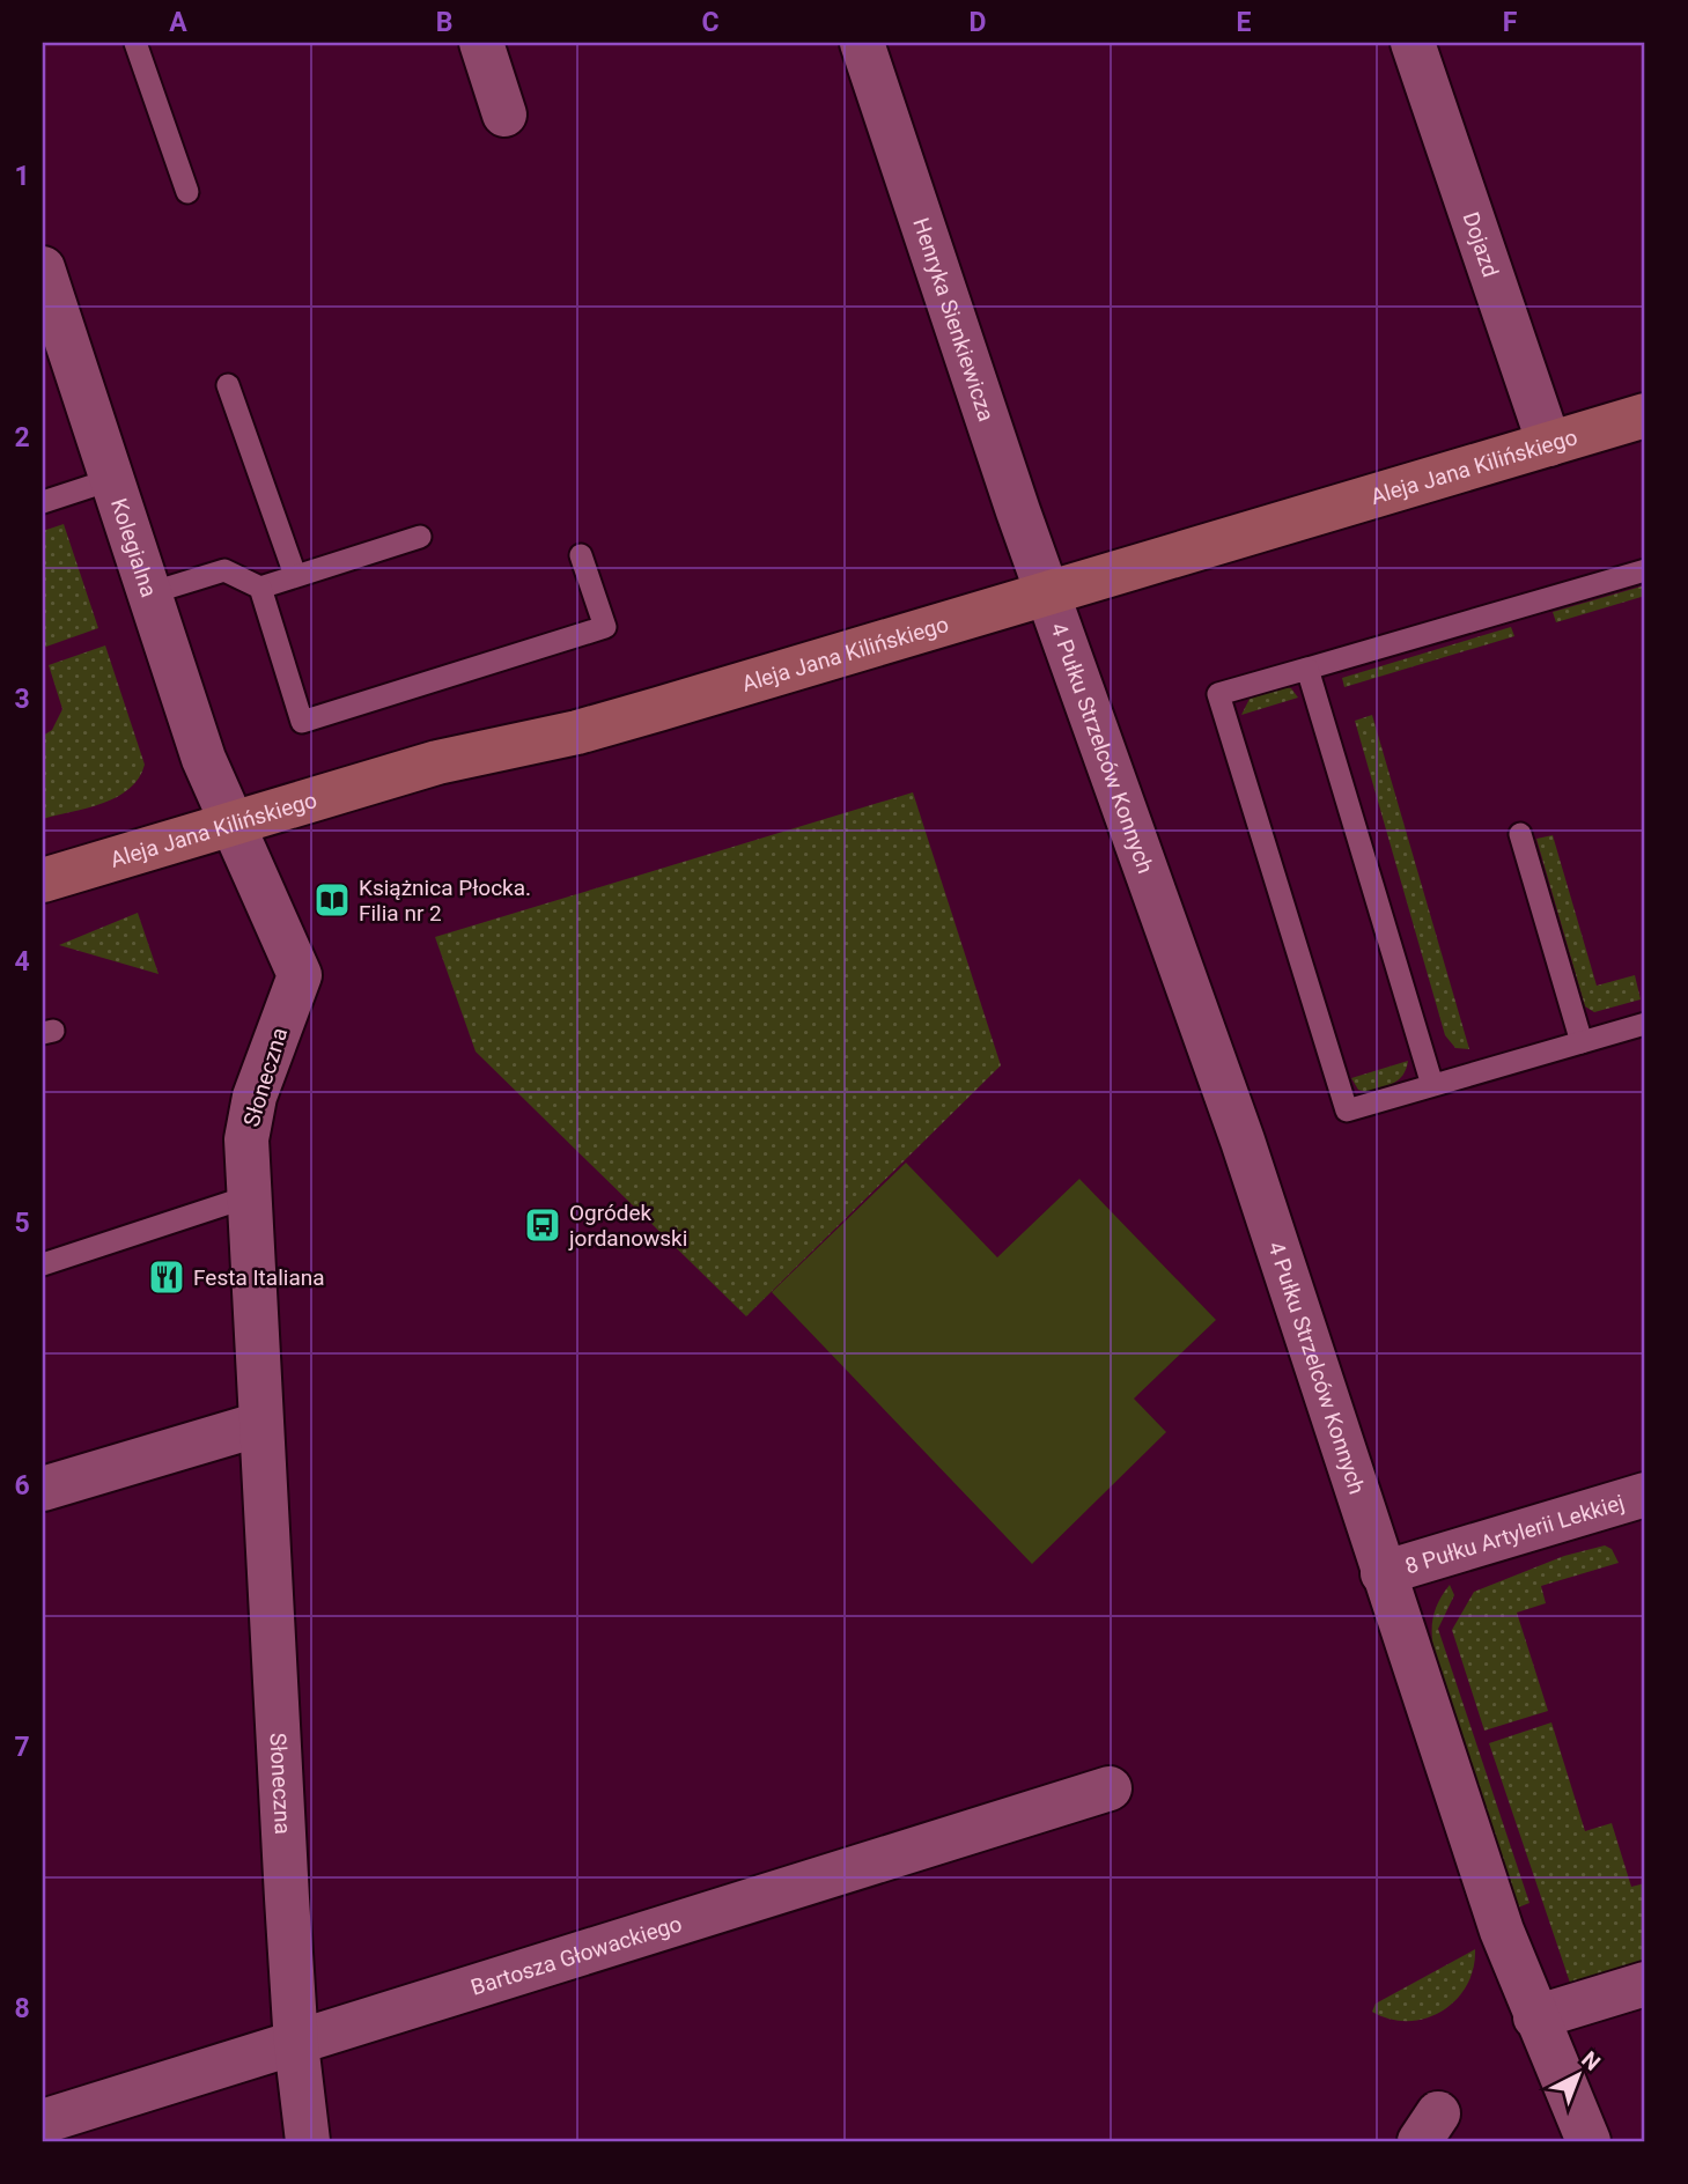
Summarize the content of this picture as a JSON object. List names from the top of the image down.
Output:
{
  "streets": {
    "main road": ["Aleja Jana Kilińskiego"],
    "street": [
      "Dojazd",
      "Henryka Sienkiewicza",
      "Kolegialna",
      "4 Pułku Strzelców Konnych",
      "Słoneczna",
      "8 Pułku Artylerii Lekkiej",
      "Bartosza Głowackiego"
    ]
  },
  "crossings": [
    ["Dojazd", "Aleja Jana Kilińskiego"],
    ["Henryka Sienkiewicza", "Aleja Jana Kilińskiego"],
    ["Henryka Sienkiewicza", "4 Pułku Strzelców Konnych"],
    ["Aleja Jana Kilińskiego", "Kolegialna"],
    ["Aleja Jana Kilińskiego", "4 Pułku Strzelców Konnych"],
    ["Kolegialna", "Słoneczna"],
    ["4 Pułku Strzelców Konnych", "8 Pułku Artylerii Lekkiej"],
    ["Słoneczna", "Bartosza Głowackiego"]
  ],
  "places": {
    "library": ["Książnica Płocka. Filia nr 2"],
    "bus stop": ["Ogródek jordanowski"],
    "restaurant": ["Festa Italiana"]
  },
  "north": "top right",
  "grid": {
    "columns": [
      "A",
      "B",
      "C",
      "D",
      "E",
      "F"
    ],
    "rows": [
      "1",
      "2",
      "3",
      "4",
      "5",
      "6",
      "7",
      "8"
    ]
  }
}
